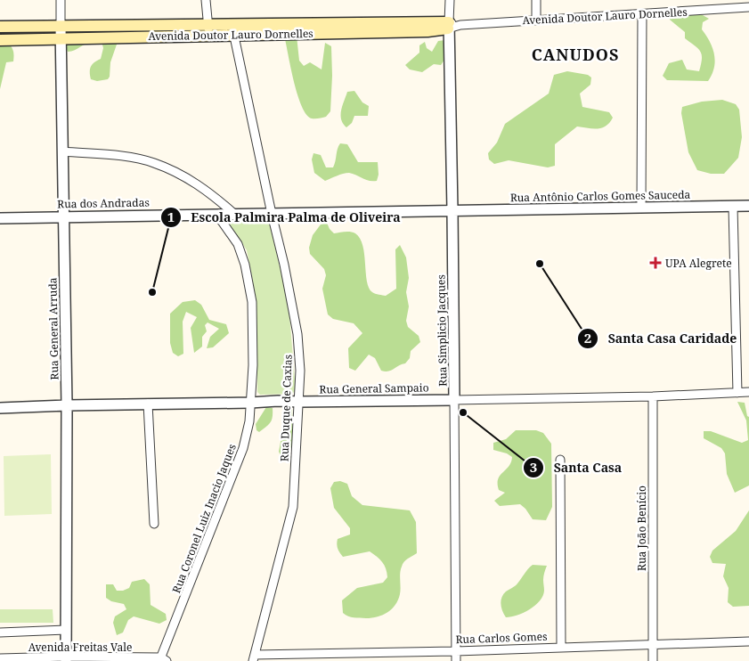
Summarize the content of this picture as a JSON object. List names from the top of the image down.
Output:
{
  "streets": {
    "main road": ["Avenida Doutor Lauro Dornelles"],
    "street": [
      "Rua Antônio Carlos Gomes Sauceda",
      "Rua dos Andradas",
      "Rua General Arruda",
      "Rua Simplicio Jacques",
      "Rua General Sampaio",
      "Rua Duque de Caxias",
      "Rua Coronel Luiz Inacio Jaques",
      "Rua João Benício",
      "Rua Carlos Gomes",
      "Avenida Freitas Vale"
    ]
  },
  "crossings": [
    ["Avenida Doutor Lauro Dornelles", "Rua General Arruda"],
    ["Avenida Doutor Lauro Dornelles", "Rua Simplicio Jacques"],
    ["Avenida Doutor Lauro Dornelles", "Rua Duque de Caxias"],
    ["Rua Antônio Carlos Gomes Sauceda", "Rua dos Andradas"],
    ["Rua Antônio Carlos Gomes Sauceda", "Rua Simplicio Jacques"],
    ["Rua Antônio Carlos Gomes Sauceda", "Rua Duque de Caxias"],
    ["Rua dos Andradas", "Rua General Arruda"],
    ["Rua dos Andradas", "Rua Duque de Caxias"],
    ["Rua dos Andradas", "Rua Coronel Luiz Inacio Jaques"],
    ["Rua General Arruda", "Rua General Sampaio"],
    ["Rua General Arruda", "Avenida Freitas Vale"],
    ["Rua Simplicio Jacques", "Rua General Sampaio"],
    ["Rua Simplicio Jacques", "Rua Carlos Gomes"],
    ["Rua General Sampaio", "Rua Duque de Caxias"],
    ["Rua General Sampaio", "Rua Coronel Luiz Inacio Jaques"],
    ["Rua General Sampaio", "Rua João Benício"],
    ["Rua Duque de Caxias", "Rua Carlos Gomes"],
    ["Rua Coronel Luiz Inacio Jaques", "Avenida Freitas Vale"],
    ["Rua João Benício", "Rua Carlos Gomes"]
  ],
  "districts": ["CANUDOS"],
  "places": {
    "health": ["UPA Alegrete"],
    "other": ["Santa Casa Caridade", "Escola Palmira Palma de Oliveira", "Santa Casa"]
  }
}
